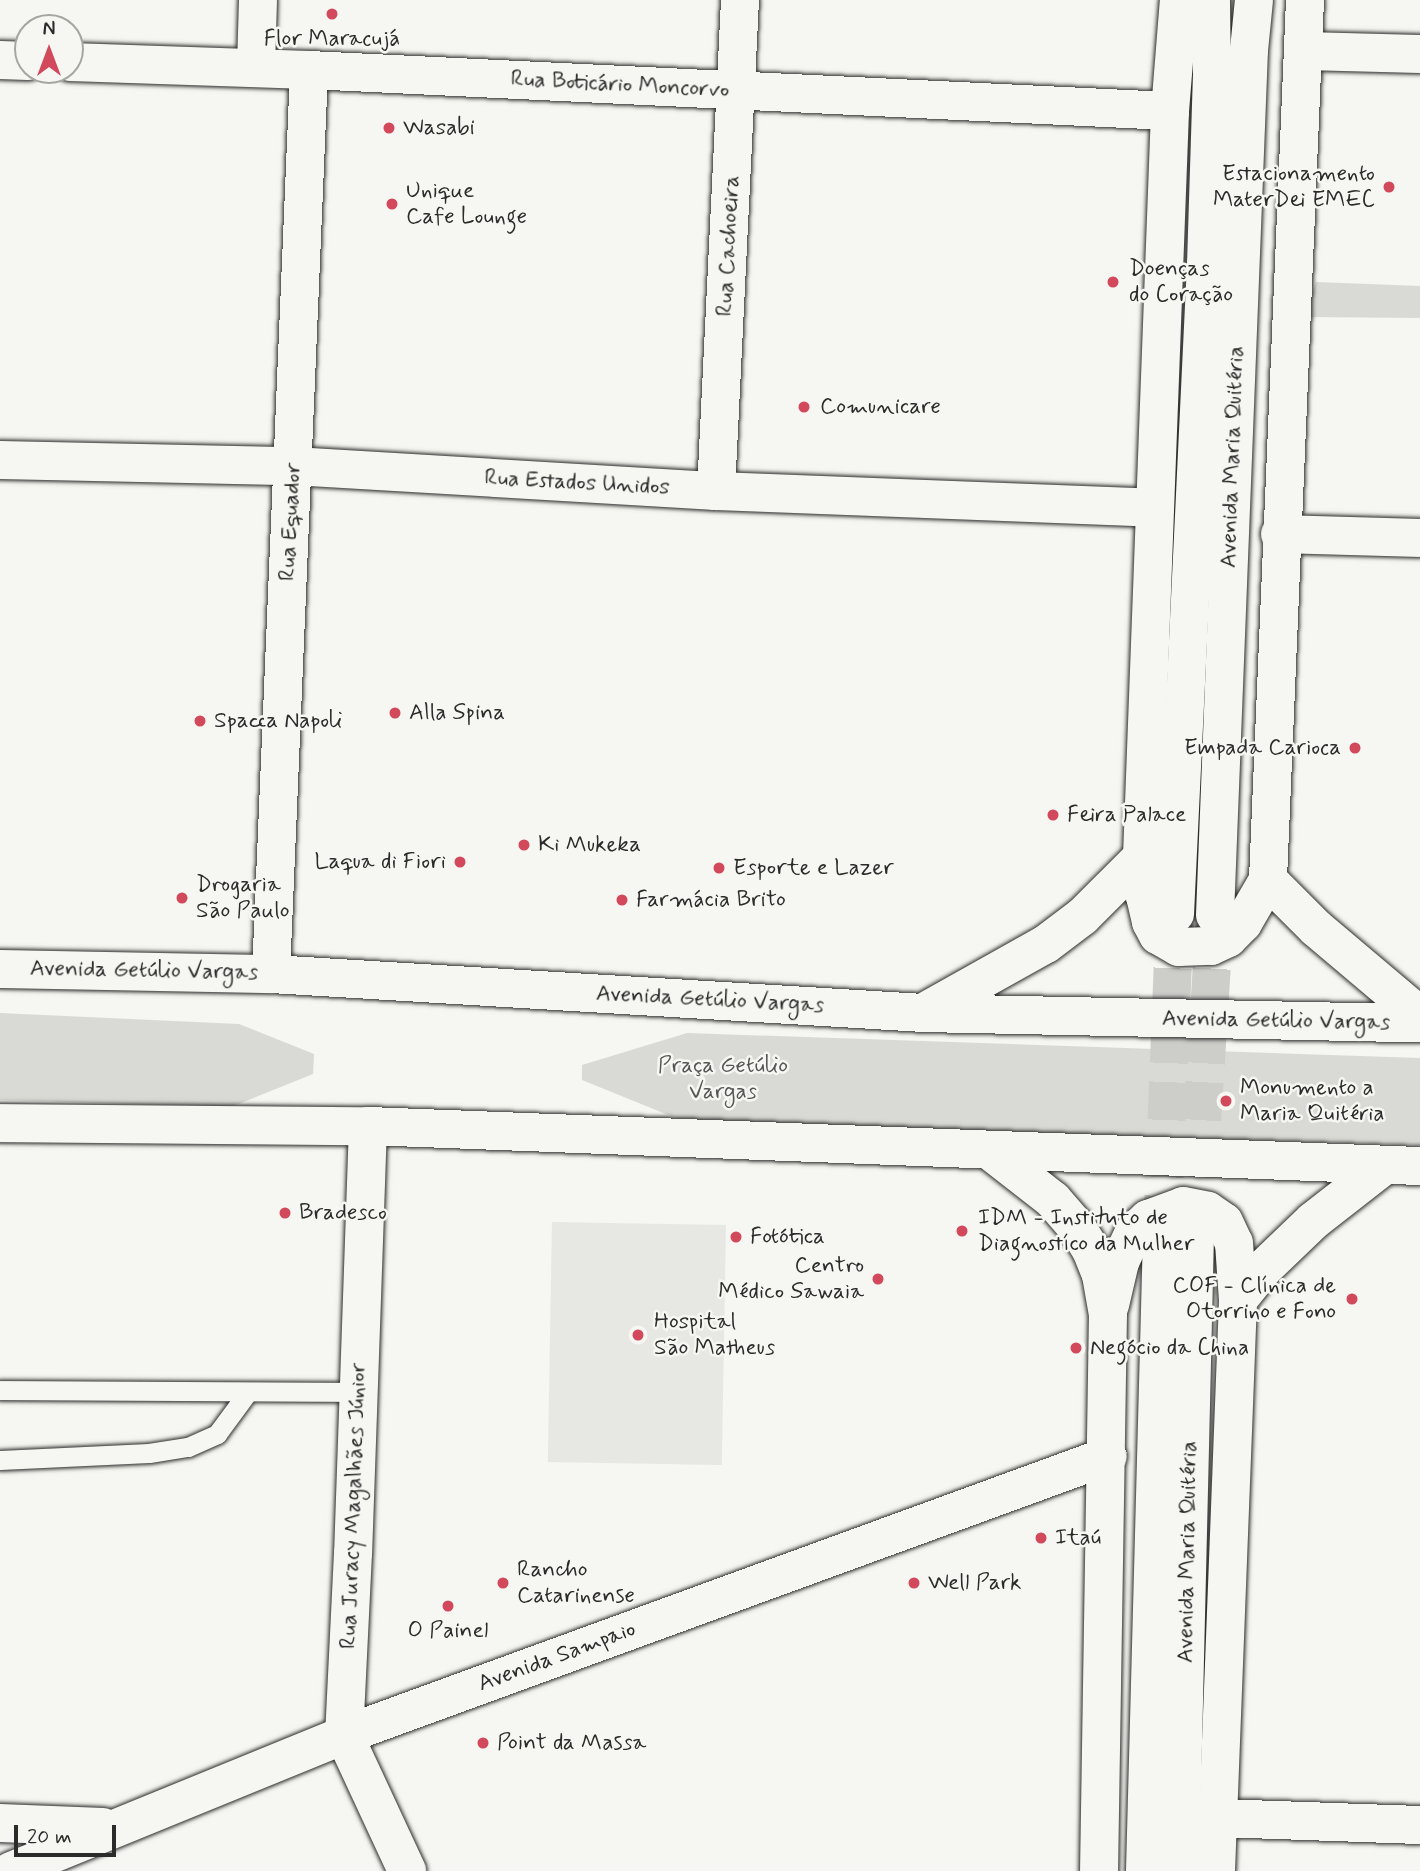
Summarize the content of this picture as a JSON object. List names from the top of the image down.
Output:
{
  "streets": {
    "main road": [
      "Rua Boticário Moncorvo",
      "Rua Cachoeira",
      "Avenida Maria Quitéria",
      "Rua Estados Unidos",
      "Rua Equador",
      "Avenida Getúlio Vargas",
      "Rua Juracy Magalhães Júnior",
      "Avenida Sampaio"
    ]
  },
  "crossings": [
    ["Rua Boticário Moncorvo", "Rua Cachoeira"],
    ["Rua Boticário Moncorvo", "Rua Equador"],
    ["Rua Cachoeira", "Rua Estados Unidos"],
    ["Rua Estados Unidos", "Rua Equador"],
    ["Rua Equador", "Avenida Getúlio Vargas"],
    ["Rua Juracy Magalhães Júnior", "Avenida Sampaio"]
  ],
  "parks": ["Praça Getúlio Vargas"],
  "places": [
    "Flor Maracujá",
    "Wasabi",
    "Estacionamento MaterDei EMEC",
    "Unique Cafe Lounge",
    "Doenças do Coração",
    "Comunicare",
    "Alla Spina",
    "Spacca Napoli",
    "Empada Carioca",
    "Feira Palace",
    "Ki Mukeka",
    "Laqua di Fiori",
    "Esporte e Lazer",
    "Drogaria São Paulo",
    "Farmácia Brito",
    "Monumento a Maria Quitéria",
    "Bradesco",
    "IDM - Instituto de Diagnostíco da Mulher",
    "Fotótica",
    "Centro Médico Sawaia",
    "COF - Clínica de Otorrino e Fono",
    "Hospital São Matheus",
    "Negócio da China",
    "Itaú",
    "Rancho Catarinense",
    "Well Park",
    "O Painel",
    "Point da Massa"
  ],
  "scale_bar": "20 m",
  "north": "top"
}
